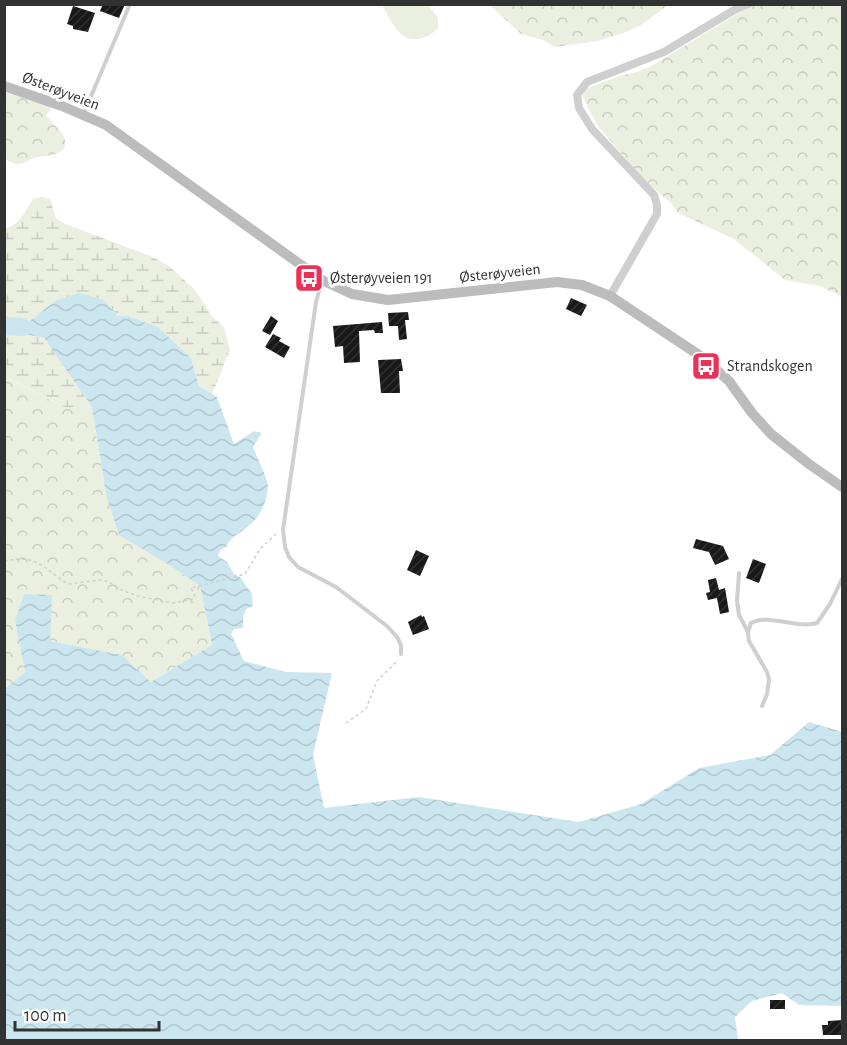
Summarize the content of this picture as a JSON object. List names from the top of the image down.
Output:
{
  "streets": {
    "main road": ["Østerøyveien"]
  },
  "places": {
    "bus stop": ["Østerøyveien 191", "Strandskogen"]
  },
  "scale_bar": "100 m"
}
